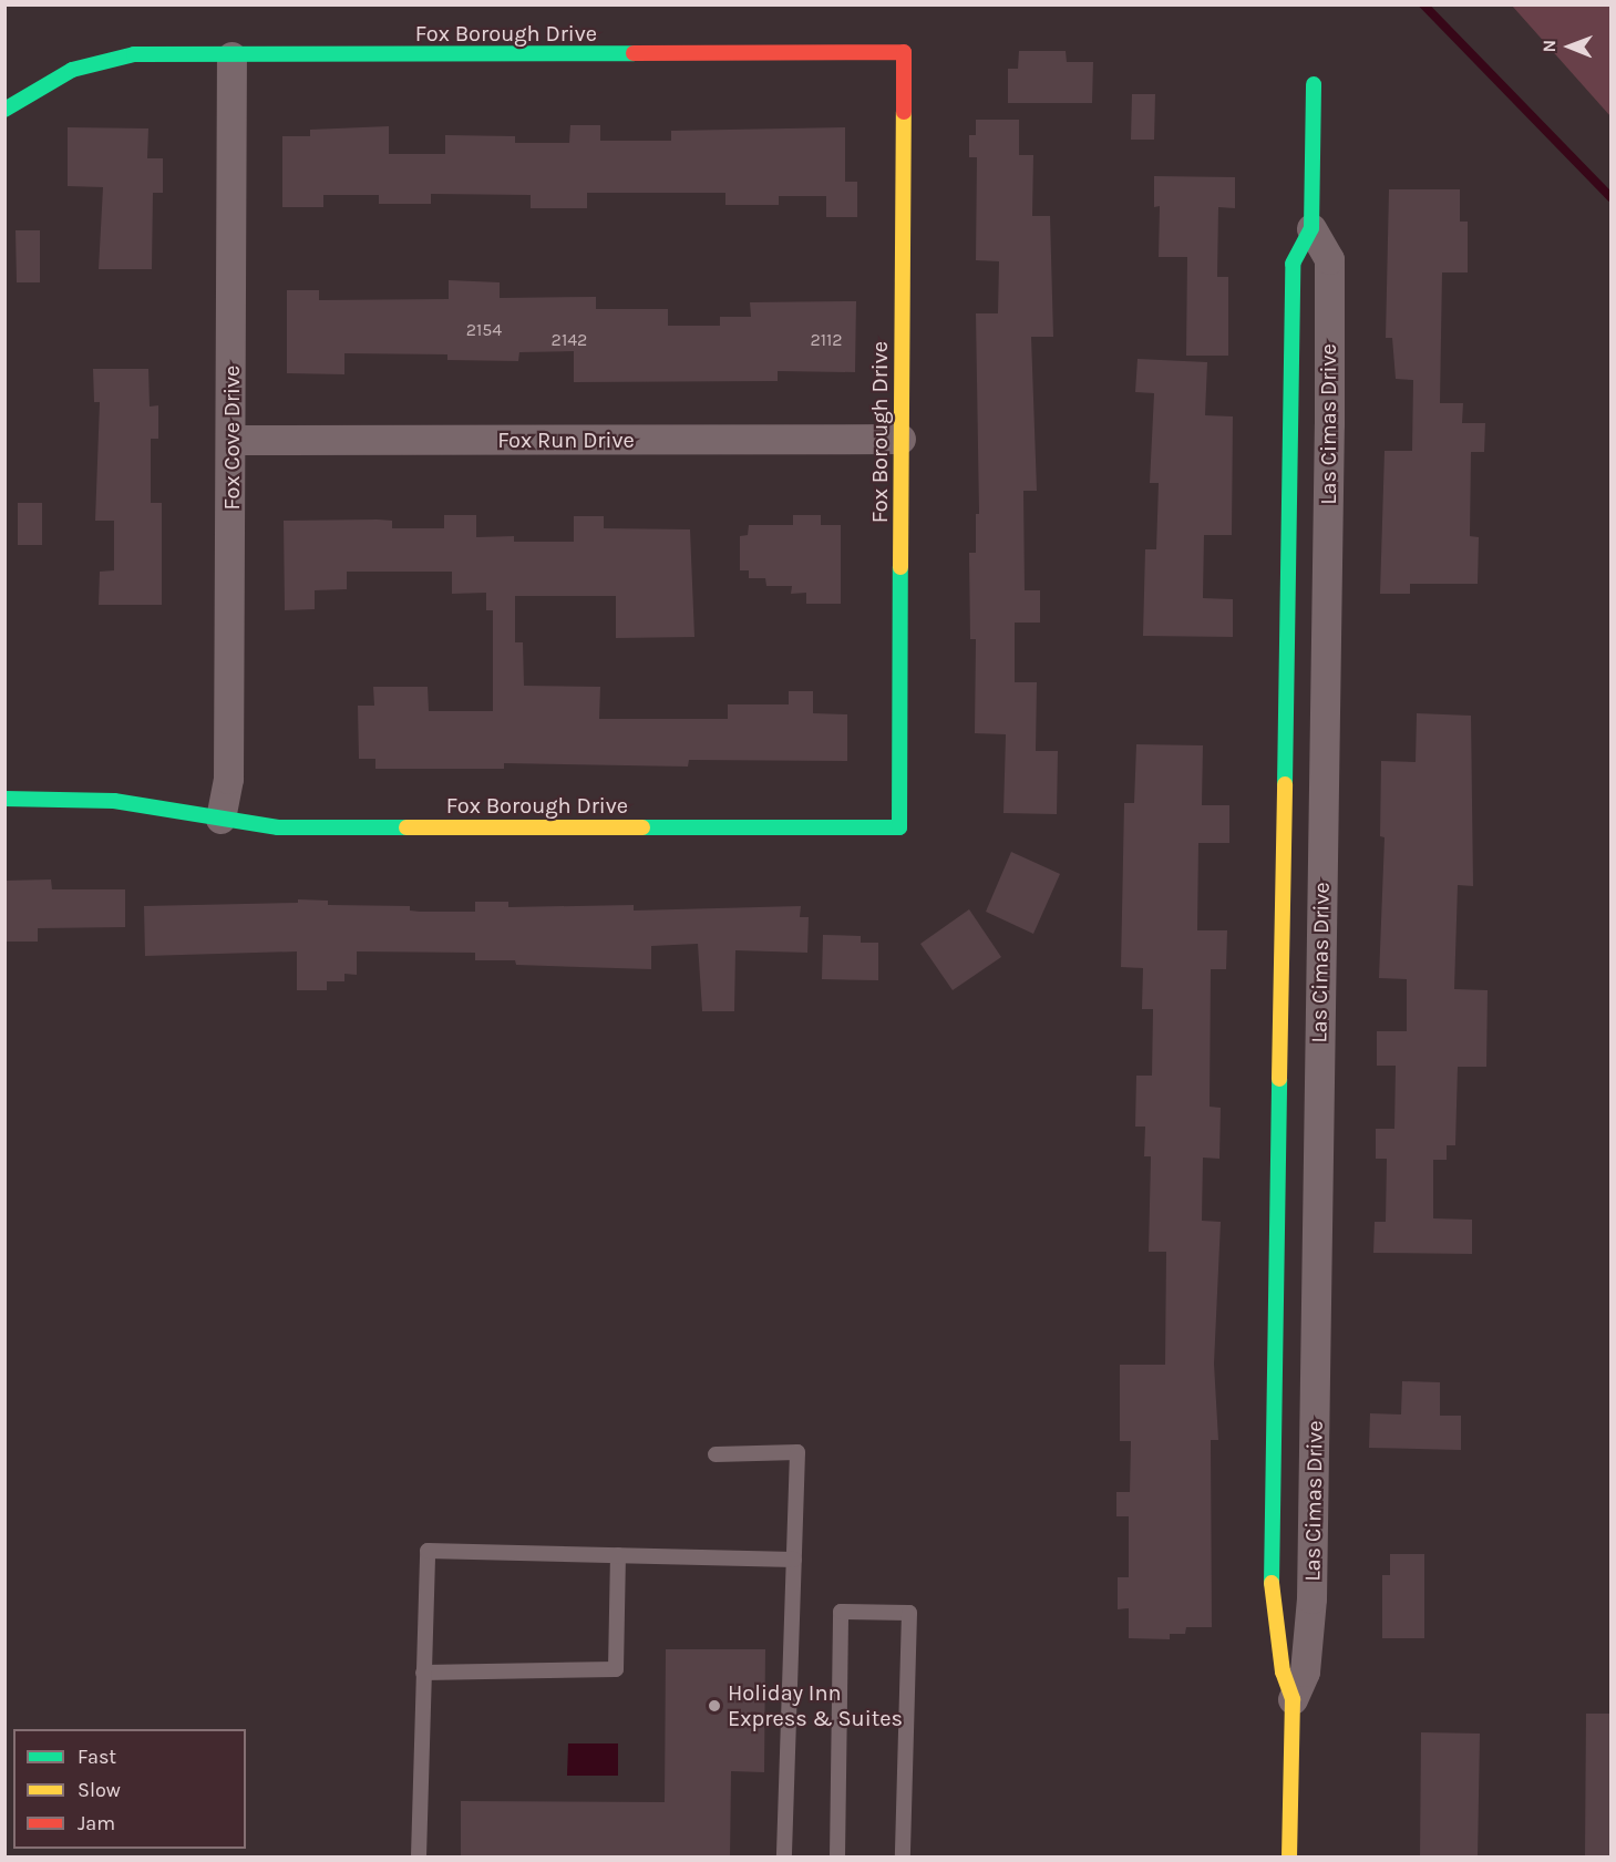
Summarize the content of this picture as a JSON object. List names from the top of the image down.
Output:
{
  "streets": {
    "street": [
      "Fox Borough Drive",
      "Las Cimas Drive",
      "Fox Cove Drive",
      "Fox Run Drive"
    ]
  },
  "crossings": [
    ["Fox Borough Drive", "Fox Cove Drive"],
    ["Fox Borough Drive", "Fox Run Drive"],
    ["Fox Cove Drive", "Fox Run Drive"]
  ],
  "places": ["Holiday Inn Express & Suites"],
  "house_numbers": ["2154", "2142", "2112"],
  "legend": ["Fast", "Slow", "Jam"],
  "north": "left"
}
